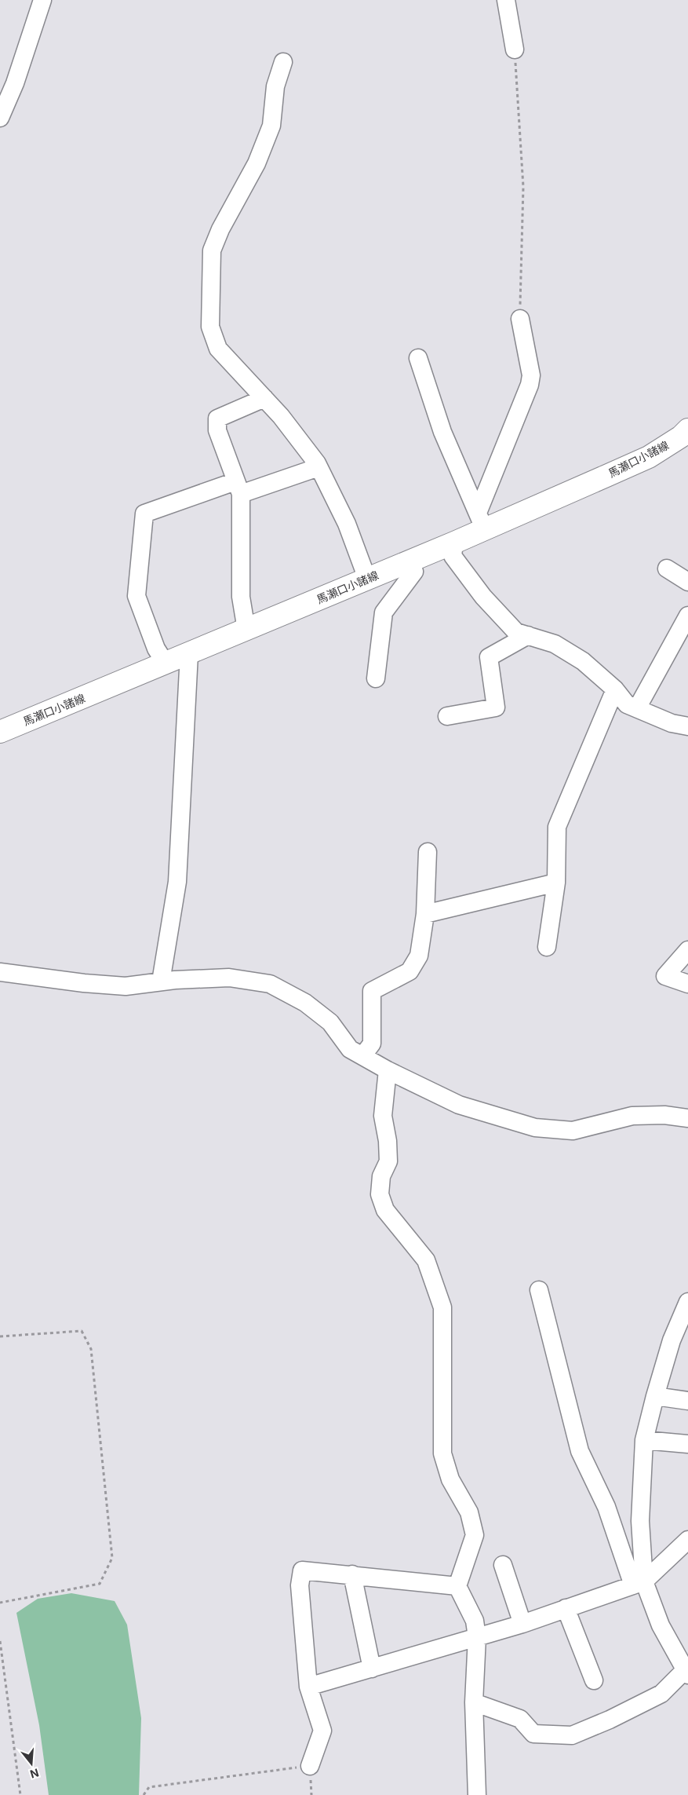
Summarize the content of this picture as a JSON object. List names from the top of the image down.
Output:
{
  "streets": {
    "main road": ["馬瀬口小諸線"]
  },
  "north": "bottom"
}
